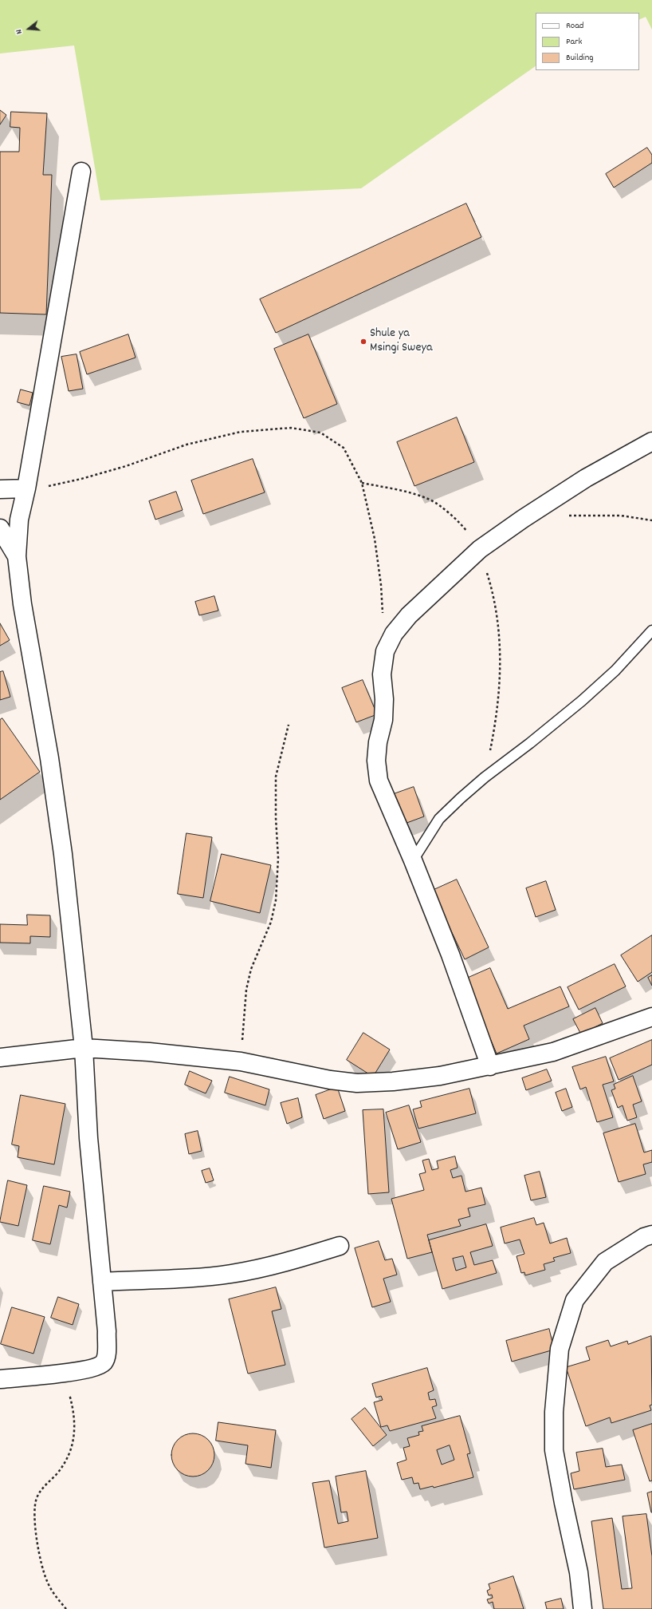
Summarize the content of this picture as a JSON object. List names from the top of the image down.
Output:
{
  "places": ["Shule ya Msingi Sweya"],
  "legend": ["Road", "Park", "Building"],
  "north": "left"
}
